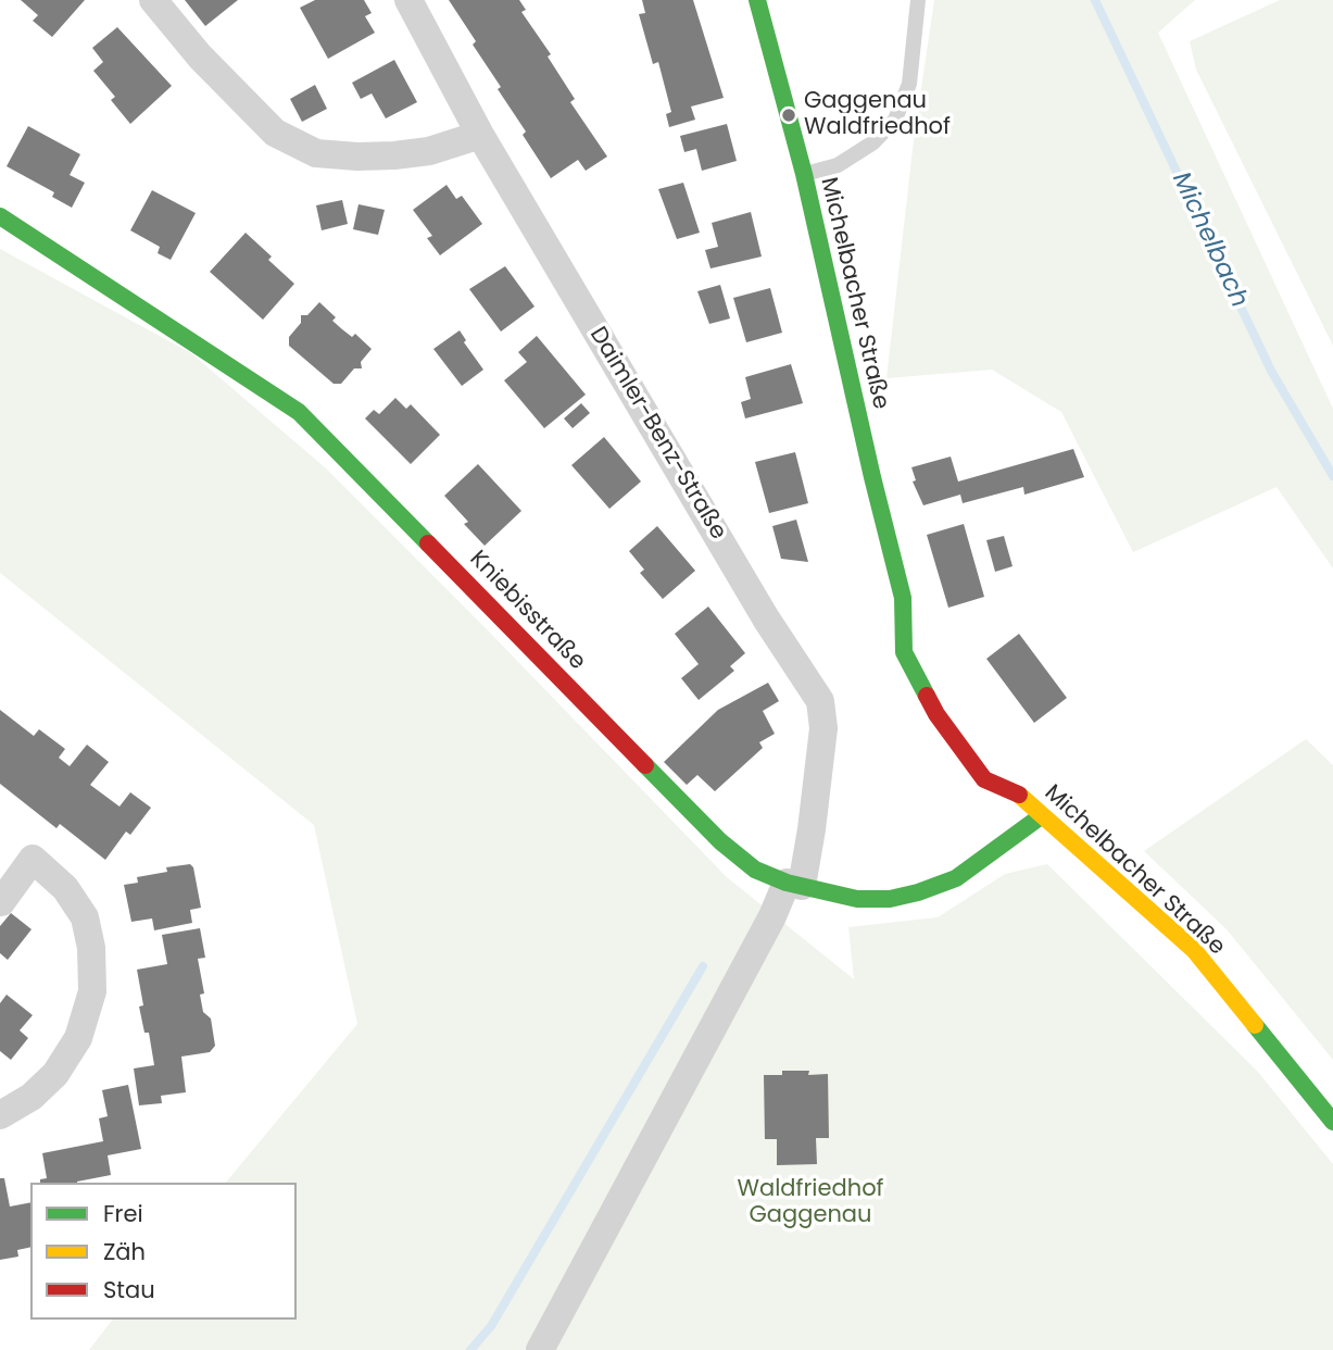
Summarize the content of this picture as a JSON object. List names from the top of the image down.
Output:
{
  "streets": {
    "main road": ["Michelbacher Straße", "Kniebisstraße"],
    "street": ["Daimler-Benz-Straße"]
  },
  "crossings": [
    ["Michelbacher Straße", "Kniebisstraße"],
    ["Daimler-Benz-Straße", "Kniebisstraße"]
  ],
  "water": ["Michelbach"],
  "parks": ["Waldfriedhof Gaggenau"],
  "places": ["Gaggenau Waldfriedhof"],
  "legend": ["Frei", "Zäh", "Stau"]
}
